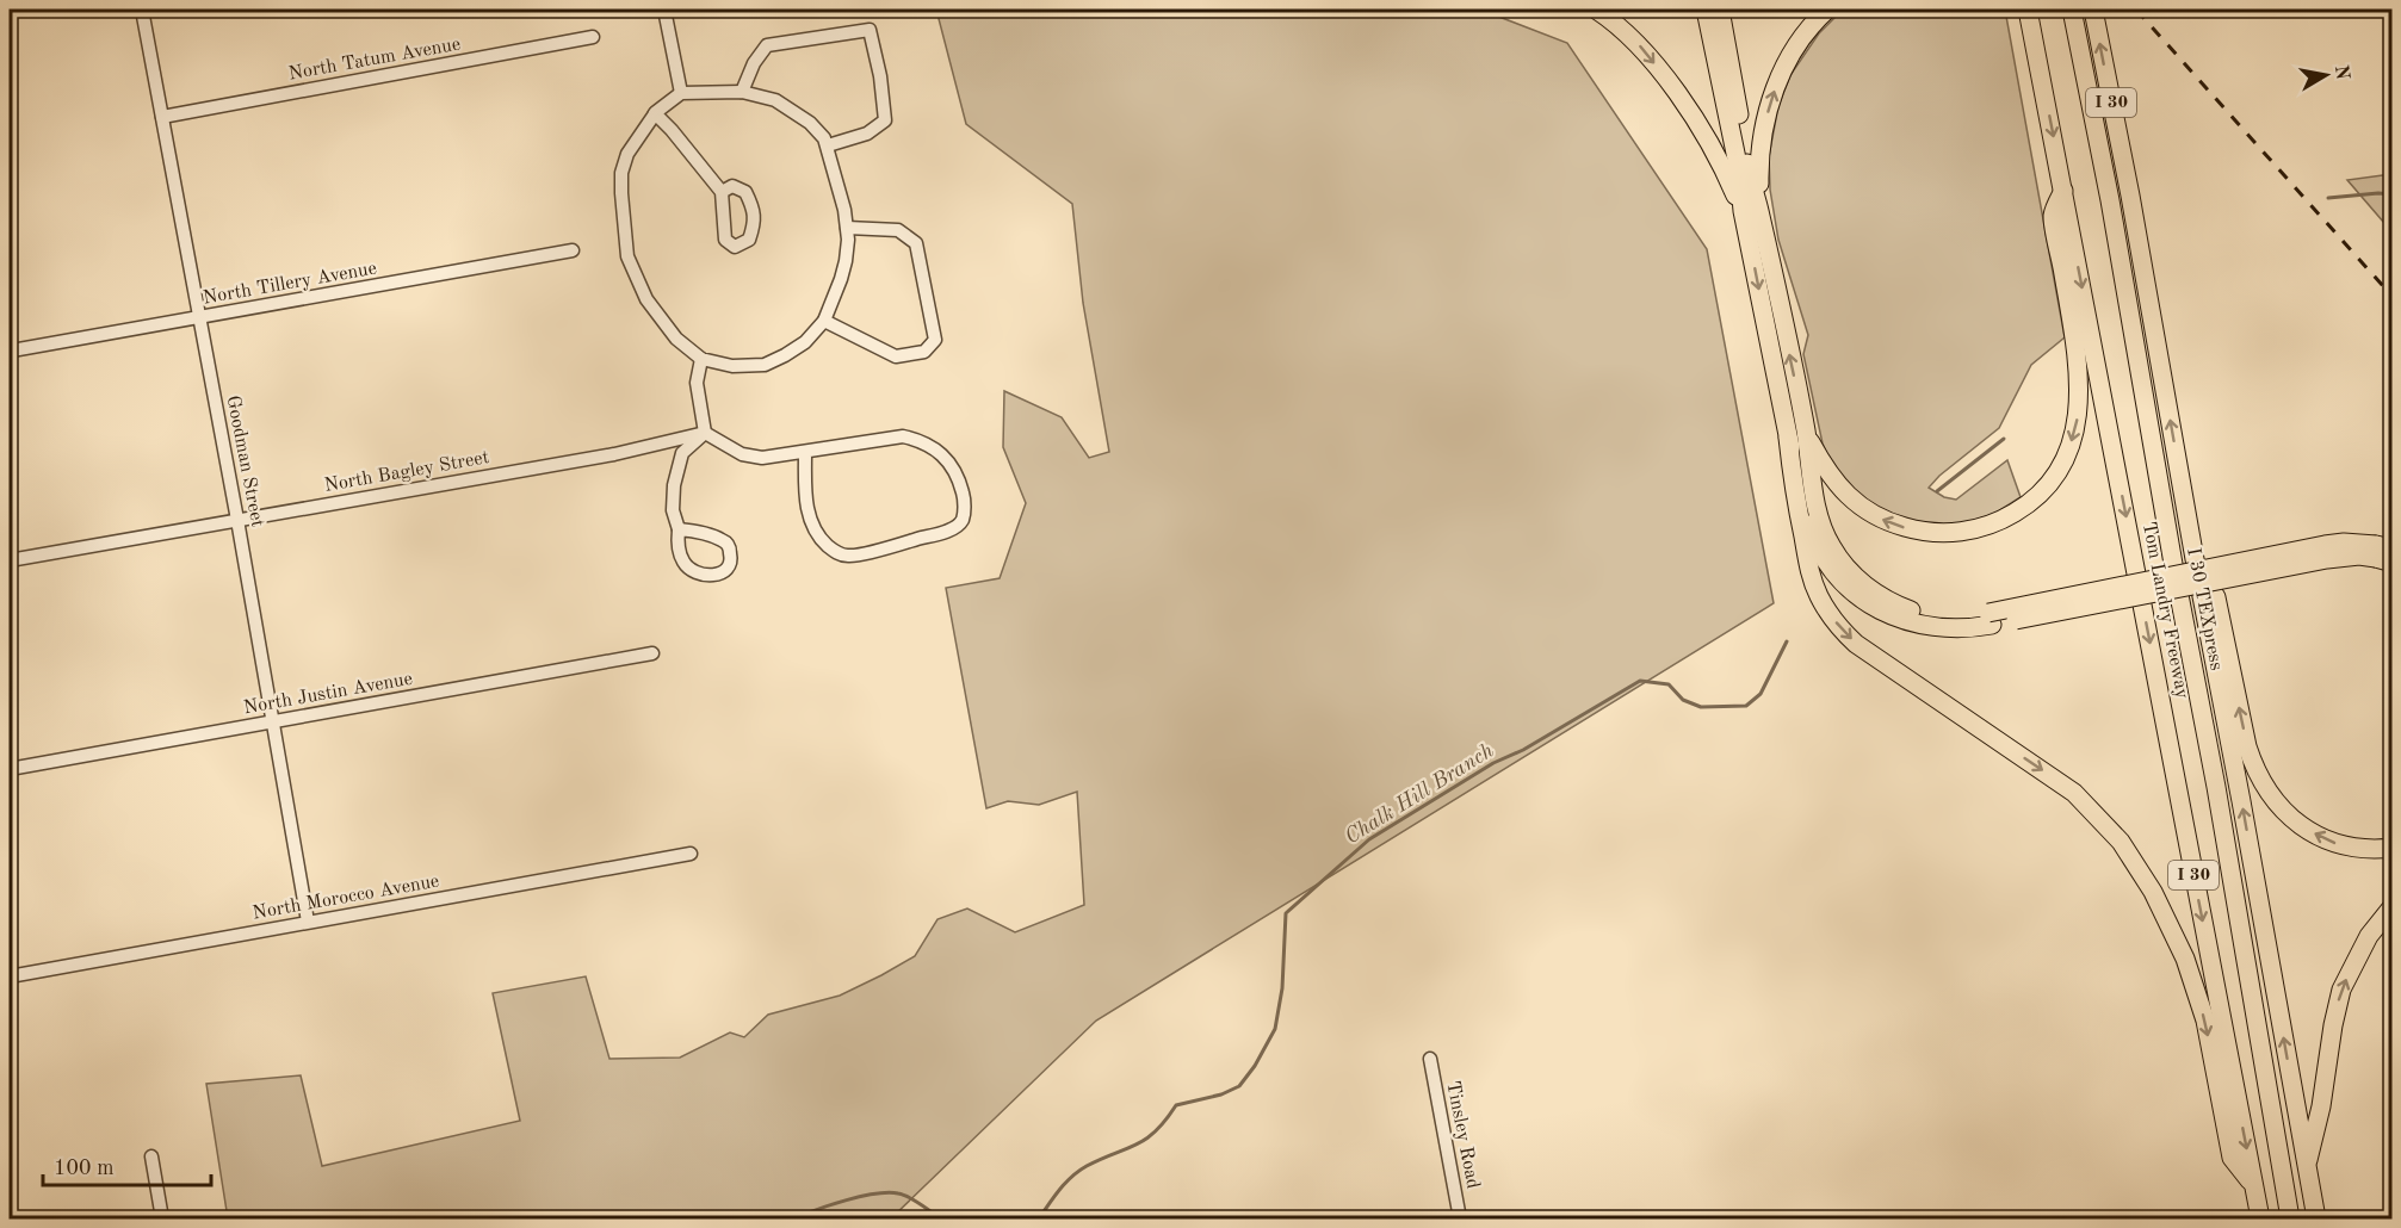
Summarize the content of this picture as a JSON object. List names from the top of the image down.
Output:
{
  "streets": {
    "highway": ["I 30", "I 30 TEXpress", "Tom Landry Freeway"],
    "street": [
      "North Tatum Avenue",
      "North Tillery Avenue",
      "Goodman Street",
      "North Bagley Street",
      "North Justin Avenue",
      "North Morocco Avenue",
      "Tinsley Road"
    ]
  },
  "crossings": [
    ["North Tatum Avenue", "Goodman Street"],
    ["North Tillery Avenue", "Goodman Street"],
    ["Goodman Street", "North Bagley Street"],
    ["Goodman Street", "North Justin Avenue"],
    ["Goodman Street", "North Morocco Avenue"]
  ],
  "water": ["Chalk Hill Branch"],
  "scale_bar": "100 m",
  "north": "right"
}
